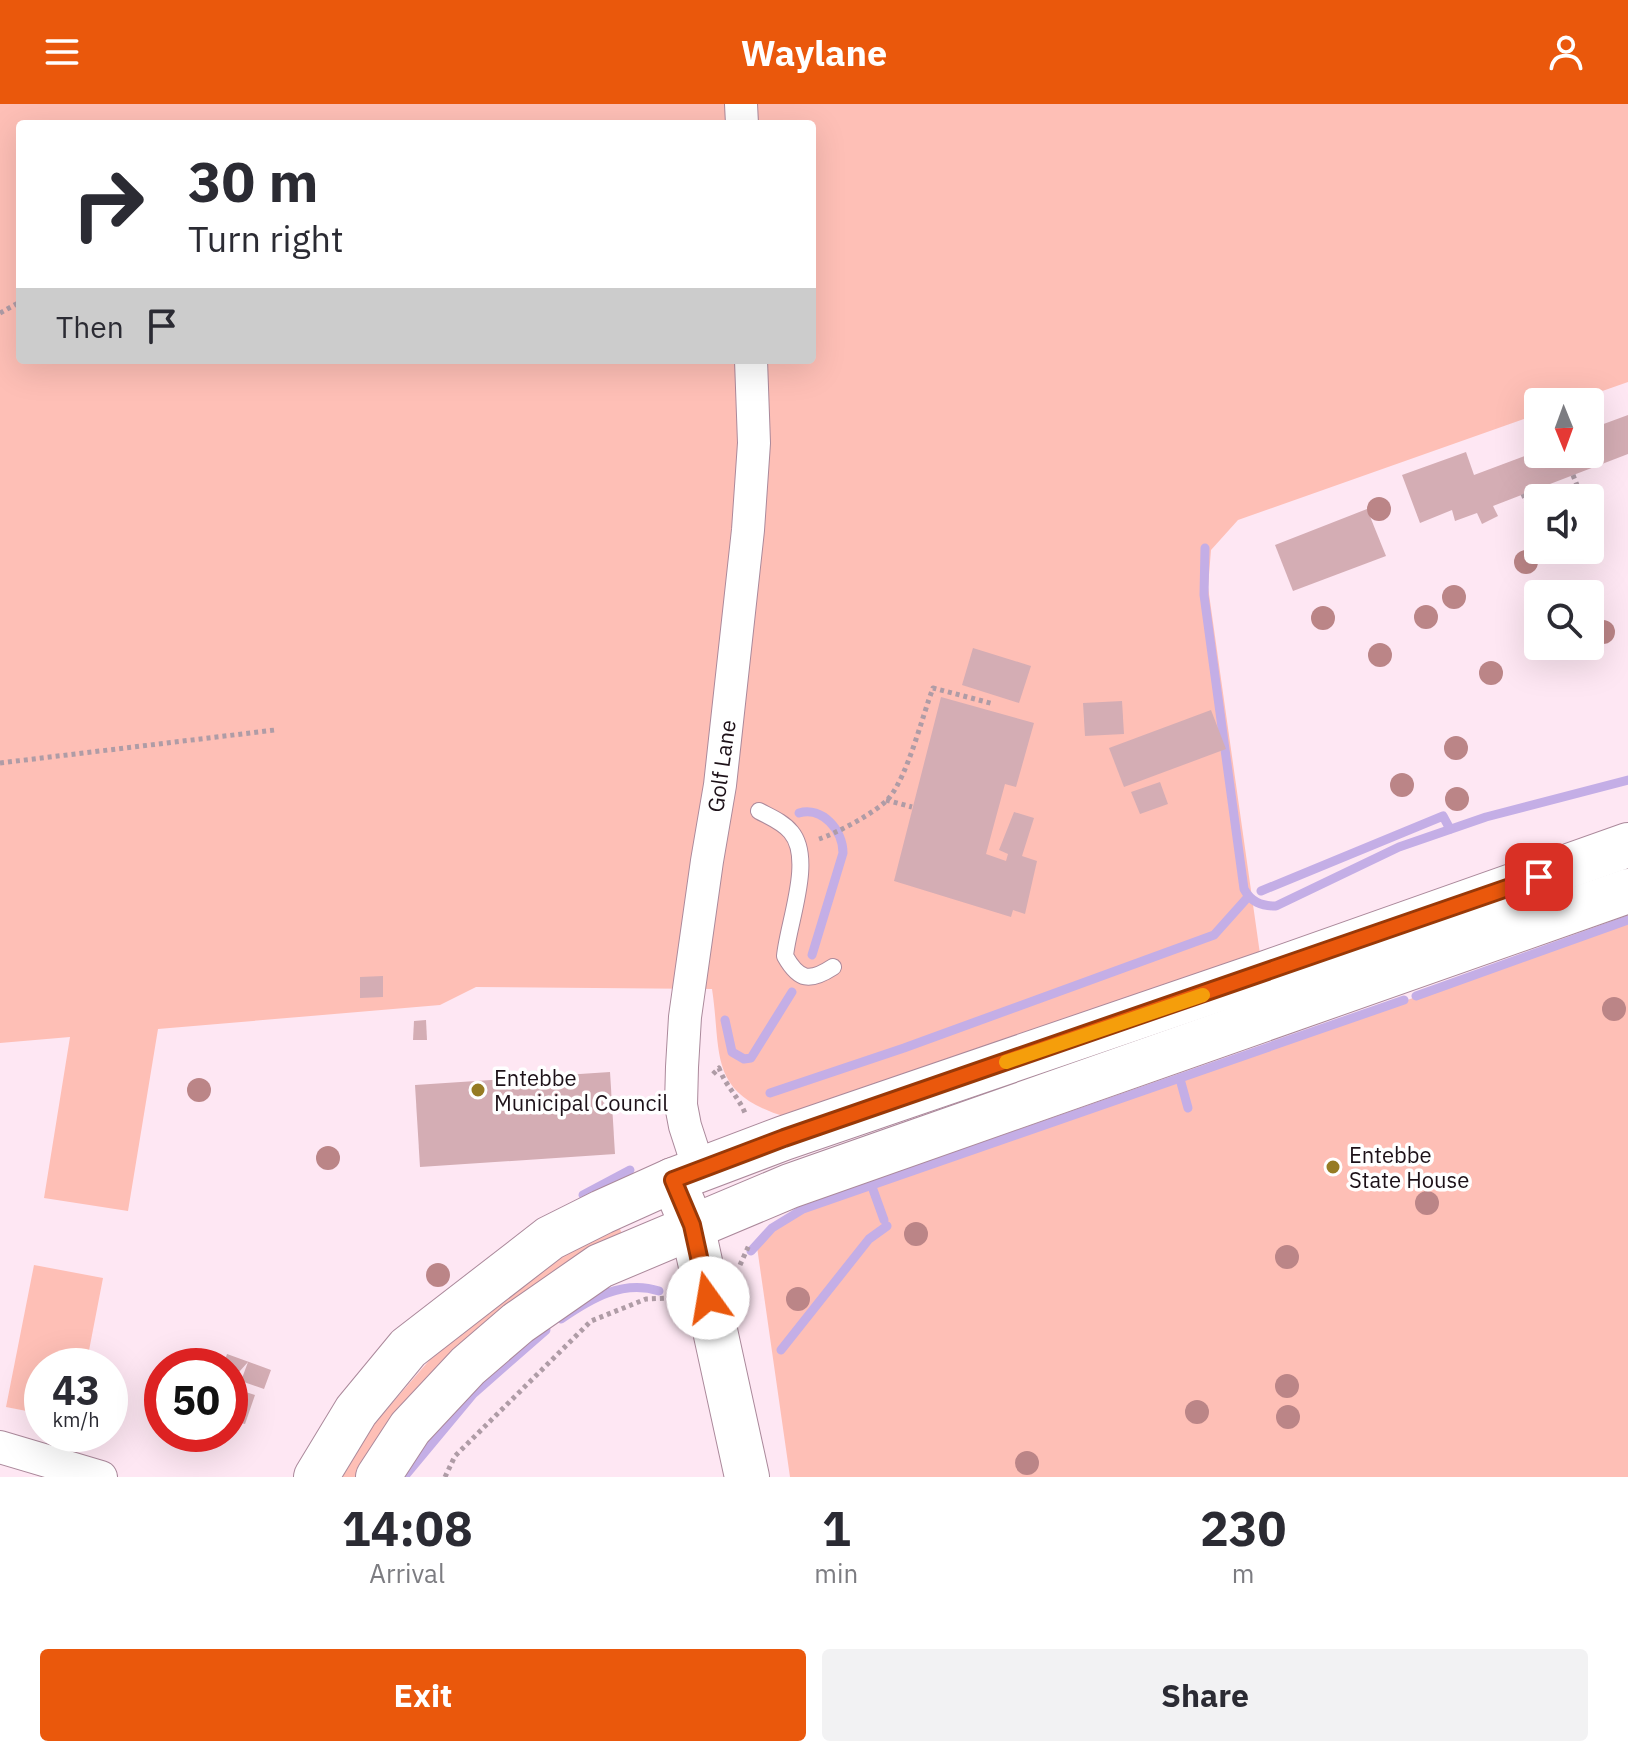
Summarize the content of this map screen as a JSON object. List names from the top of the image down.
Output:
{
  "streets": {
    "street": ["Golf Lane"]
  },
  "places": ["Entebbe Municipal Council", "Entebbe State House"],
  "north": "bottom",
  "page": {
    "header": "Waylane",
    "turn": ["30 m", "Turn right"],
    "then": "Then",
    "speed": "43 km/h",
    "limit": "50",
    "eta": [
      "14:08",
      "Arrival",
      "1",
      "min",
      "230",
      "m"
    ],
    "buttons": ["Exit", "Share"]
  }
}
